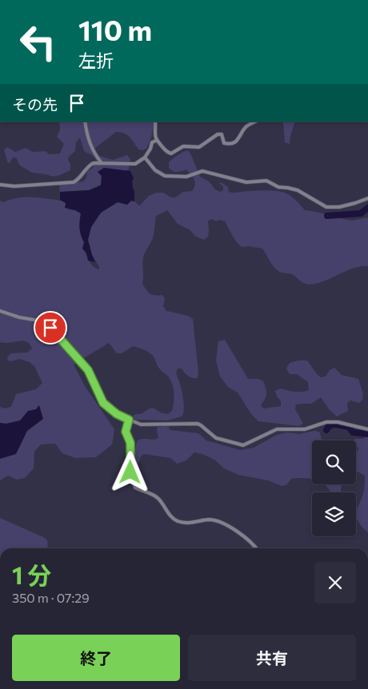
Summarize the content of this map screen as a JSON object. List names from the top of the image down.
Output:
{
  "page": {
    "turn": ["110 m", "左折"],
    "then": "その先",
    "heading": ["1 分", "350 m · 07:29"],
    "buttons": ["終了", "共有"]
  }
}
